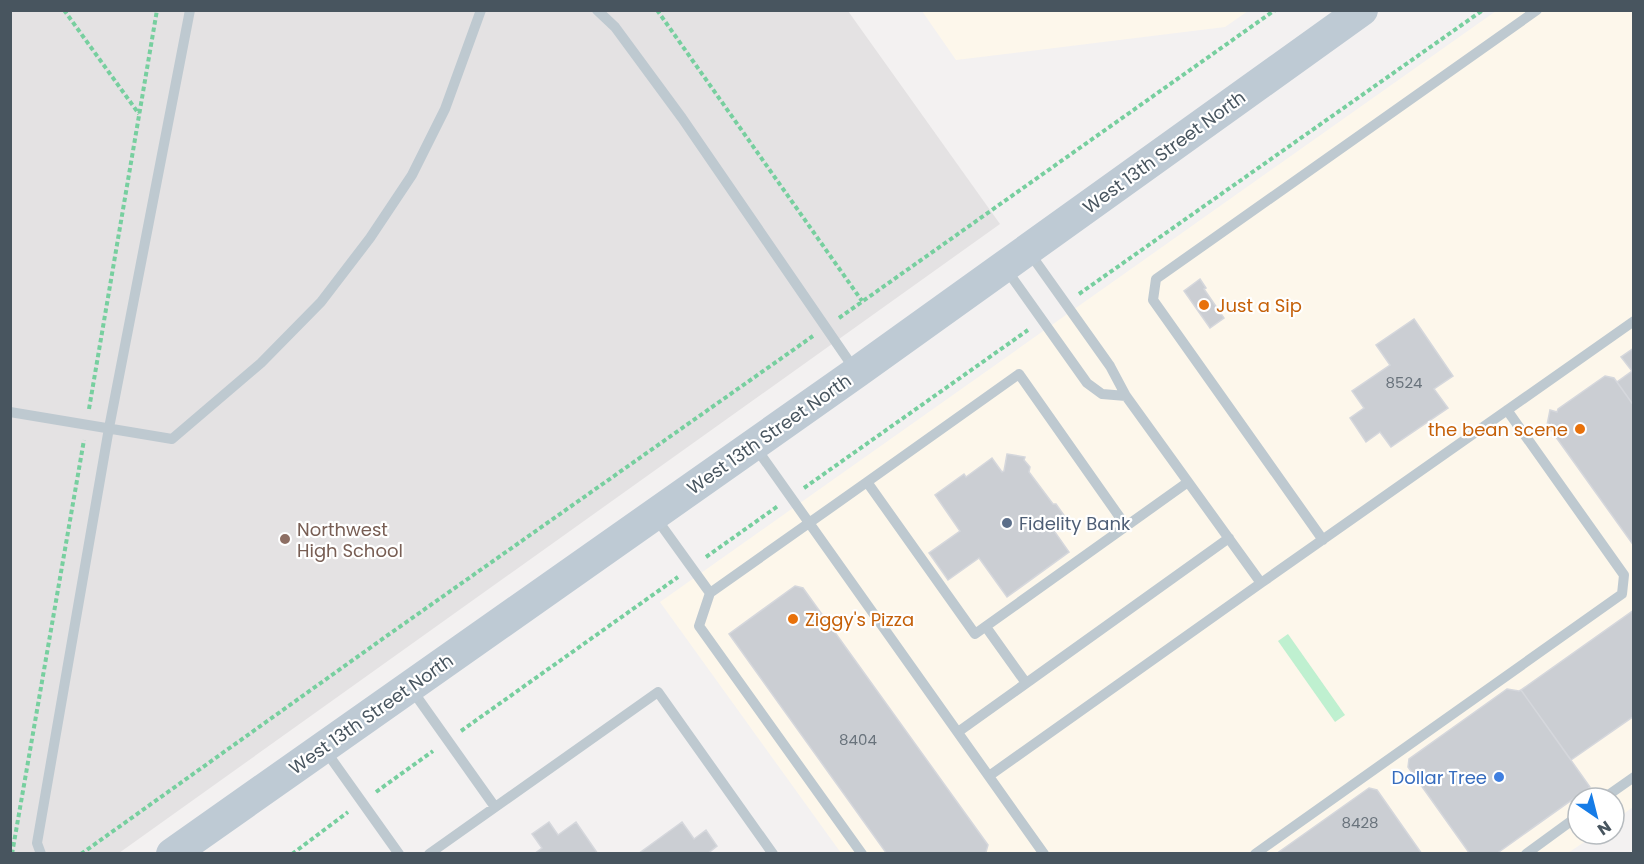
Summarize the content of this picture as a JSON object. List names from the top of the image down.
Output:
{
  "streets": {
    "street": ["West 13th Street North"]
  },
  "places": [
    "Just a Sip",
    "the bean scene",
    "Fidelity Bank",
    "Northwest High School",
    "Ziggy's Pizza",
    "Dollar Tree"
  ],
  "house_numbers": ["8524", "8404", "8428"],
  "north": "bottom right"
}
